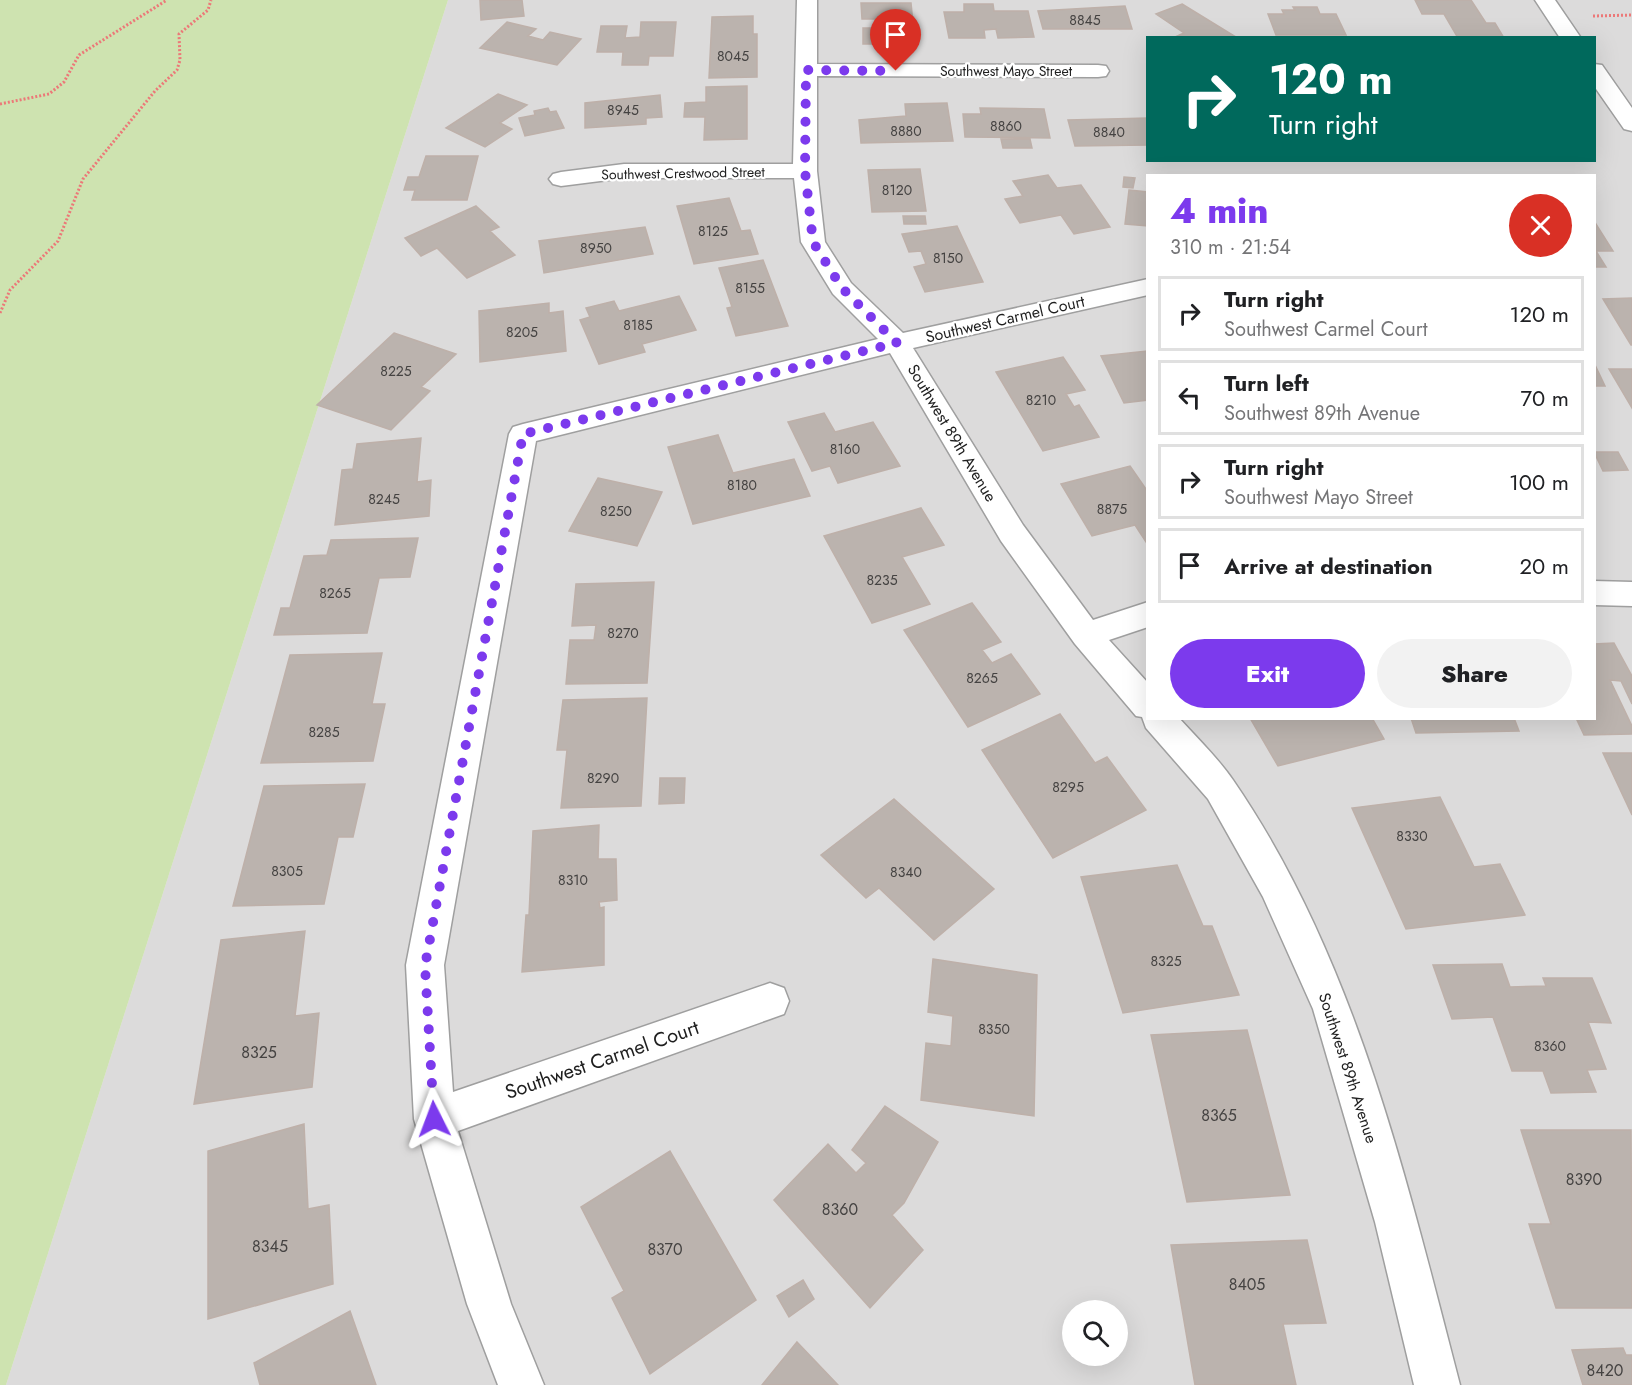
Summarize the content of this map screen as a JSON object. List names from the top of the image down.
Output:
{
  "streets": {
    "street": [
      "Southwest Mayo Street",
      "Southwest Crestwood Street",
      "Southwest Carmel Court",
      "Southwest 89th Avenue"
    ]
  },
  "crossings": [
    ["Southwest Mayo Street", "Southwest 89th Avenue"],
    ["Southwest Crestwood Street", "Southwest 89th Avenue"],
    ["Southwest Carmel Court", "Southwest 89th Avenue"]
  ],
  "house_numbers": [
    "8845",
    "8045",
    "8945",
    "8860",
    "8880",
    "8840",
    "8120",
    "8125",
    "8950",
    "8150",
    "8155",
    "8185",
    "8205",
    "8225",
    "8210",
    "8160",
    "8180",
    "8245",
    "8875",
    "8250",
    "8235",
    "8265",
    "8270",
    "8265",
    "8285",
    "8290",
    "8295",
    "8330",
    "8305",
    "8340",
    "8310",
    "8325",
    "8350",
    "8360",
    "8325",
    "8365",
    "8390",
    "8360",
    "8345",
    "8370",
    "8405",
    "8420"
  ],
  "page": {
    "turn": ["120 m", "Turn right"],
    "heading": ["4 min", "310 m · 21:54"],
    "list": [
      {
        "name": "Turn right",
        "note": "Southwest Carmel Court",
        "value": "120 m"
      },
      {
        "name": "Turn left",
        "note": "Southwest 89th Avenue",
        "value": "70 m"
      },
      {
        "name": "Turn right",
        "note": "Southwest Mayo Street",
        "value": "100 m"
      },
      {
        "name": "Arrive at destination",
        "value": "20 m"
      }
    ],
    "buttons": ["Exit", "Share"]
  }
}
